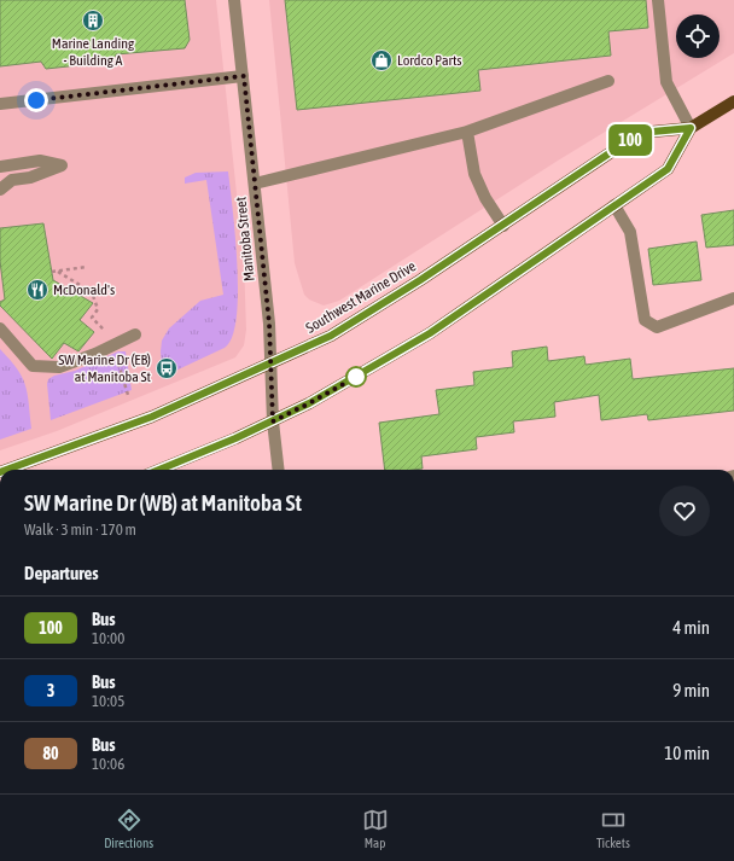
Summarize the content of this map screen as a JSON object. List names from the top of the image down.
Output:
{
  "streets": {
    "main road": ["Southwest Marine Drive"],
    "street": ["Manitoba Street"]
  },
  "crossings": [
    ["Manitoba Street", "Southwest Marine Drive"]
  ],
  "places": {
    "building": ["Marine Landing - Building A"],
    "shop": ["Lordco Parts"],
    "restaurant": ["McDonald's"],
    "bus stop": ["SW Marine Dr (EB) at Manitoba St"]
  },
  "lines": ["bus line 100"],
  "page": {
    "on_map": "100",
    "heading": [
      ["SW Marine Dr (WB) at Manitoba St", "Walk · 3 min · 170 m"],
      "Departures"
    ],
    "list": [
      {
        "mark": "100",
        "name": "Bus",
        "note": "10:00",
        "value": "4 min"
      },
      {
        "mark": "3",
        "name": "Bus",
        "note": "10:05",
        "value": "9 min"
      },
      {
        "mark": "80",
        "name": "Bus",
        "note": "10:06",
        "value": "10 min"
      }
    ],
    "tabs": ["Directions", "Map", "Tickets"]
  }
}
